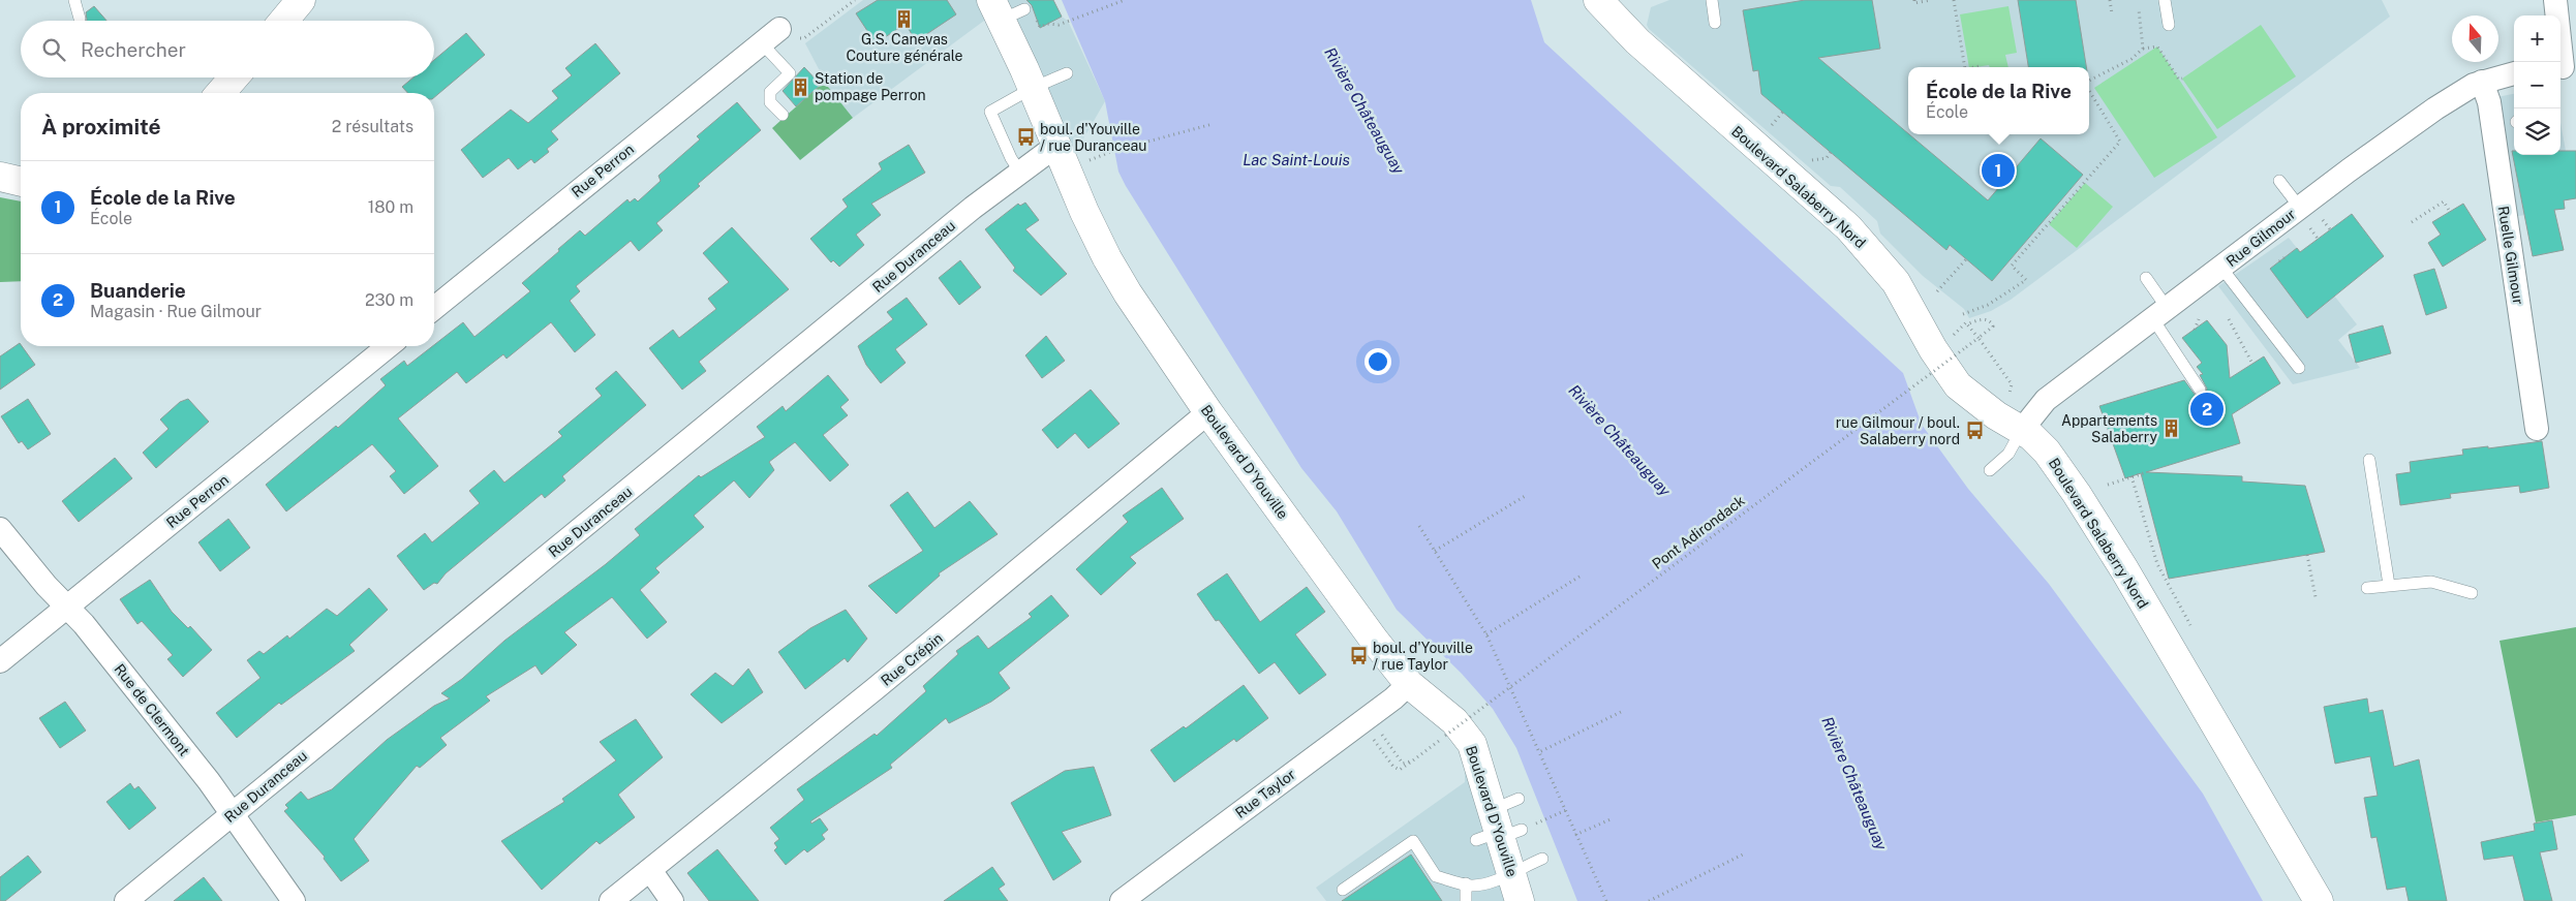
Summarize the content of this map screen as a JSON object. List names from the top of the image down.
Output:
{
  "streets": {
    "street": [
      "Rue Perron",
      "Boulevard Salaberry Nord",
      "Rue Gilmour",
      "Ruelle Gilmour",
      "Rue Duranceau",
      "Boulevard D'Youville",
      "Rue Crépin",
      "Rue de Clermont",
      "Rue Taylor"
    ],
    "path": ["Pont Adirondack"]
  },
  "crossings": [
    ["Rue Perron", "Rue de Clermont"],
    ["Boulevard Salaberry Nord", "Rue Gilmour"],
    ["Rue Gilmour", "Ruelle Gilmour"],
    ["Rue Duranceau", "Boulevard D'Youville"],
    ["Rue Duranceau", "Rue de Clermont"],
    ["Boulevard D'Youville", "Rue Crépin"],
    ["Boulevard D'Youville", "Rue Taylor"]
  ],
  "water": ["Rivière Châteauguay", "Lac Saint-Louis"],
  "places": {
    "building": ["G.S. Canevas Couture générale", "Station de pompage Perron", "Appartements Salaberry"],
    "bus stop": ["boul. d'Youville / rue Duranceau", "rue Gilmour / boul. Salaberry nord", "boul. d'Youville / rue Taylor"]
  },
  "north": "top",
  "page": {
    "map_buttons": ["+", "−"],
    "search": "Rechercher",
    "popup": ["École de la Rive", "École"],
    "heading": ["À proximité", "2 résultats"],
    "pins": ["1", "2"],
    "list": [
      {
        "mark": "1",
        "name": "École de la Rive",
        "note": "École",
        "value": "180 m"
      },
      {
        "mark": "2",
        "name": "Buanderie",
        "note": "Magasin · Rue Gilmour",
        "value": "230 m"
      }
    ]
  }
}
